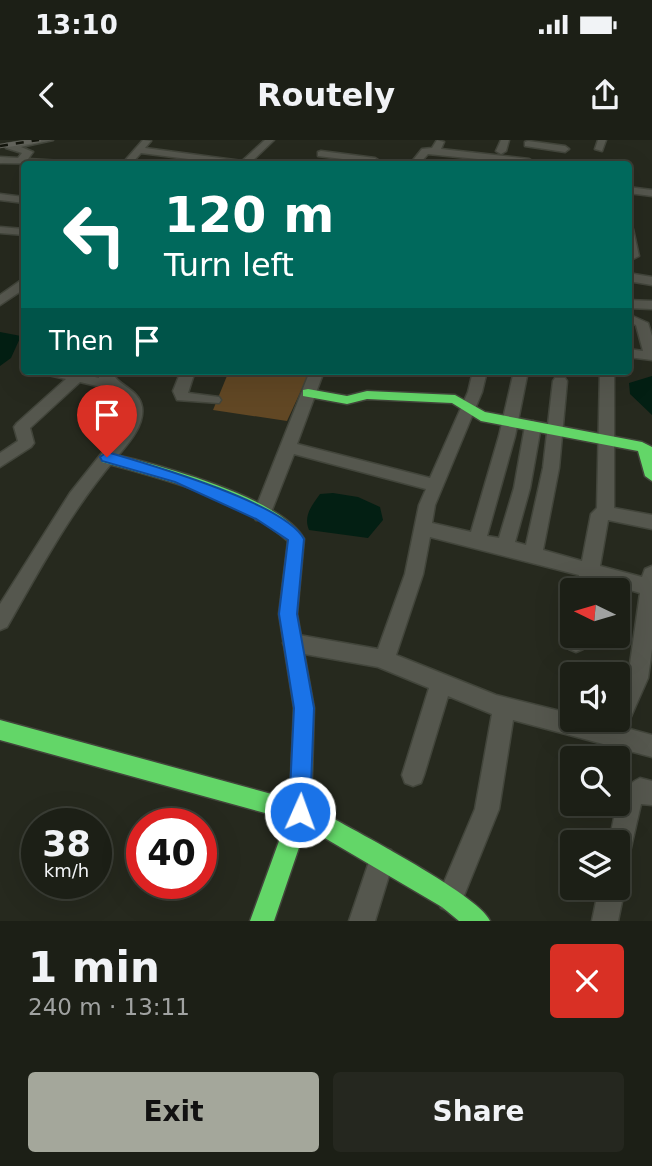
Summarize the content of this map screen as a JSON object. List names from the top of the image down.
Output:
{
  "north": "left",
  "page": {
    "status": "13:10",
    "header": "Routely",
    "turn": ["120 m", "Turn left"],
    "then": "Then",
    "speed": "38 km/h",
    "limit": "40",
    "heading": ["1 min", "240 m · 13:11"],
    "buttons": ["Exit", "Share"]
  }
}
